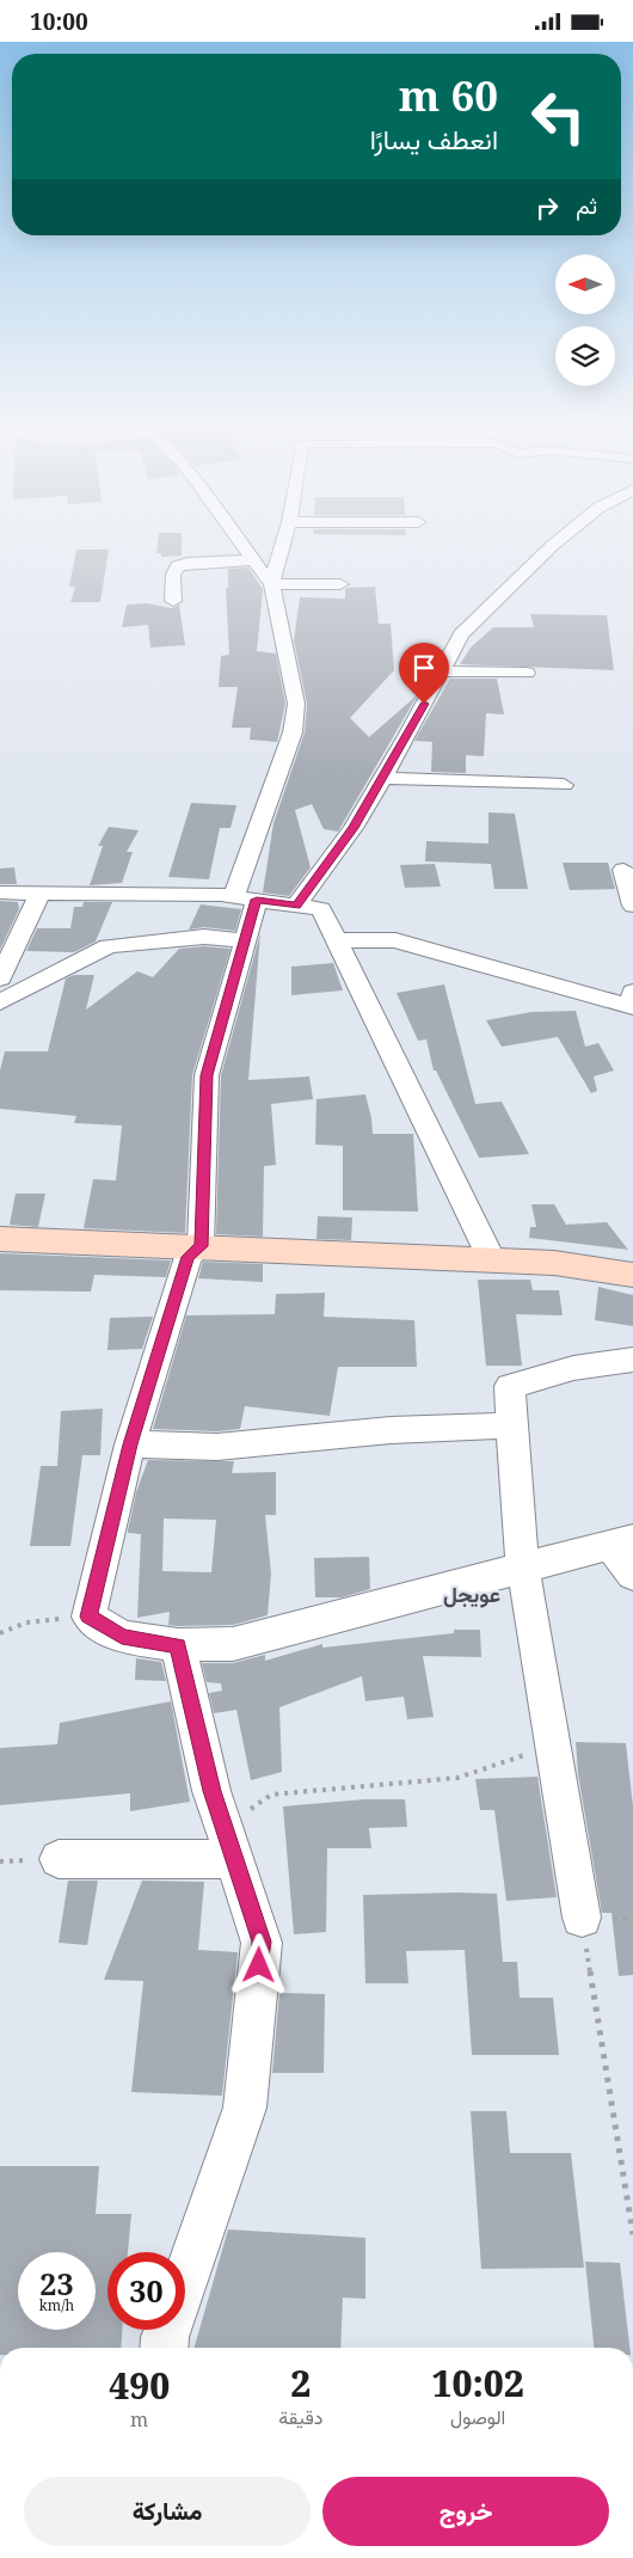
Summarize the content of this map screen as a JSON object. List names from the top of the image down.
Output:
{
  "districts": ["عويجل"],
  "north": "left",
  "page": {
    "status": "10:00",
    "turn": ["60 m", "انعطف يسارًا"],
    "then": "ثم",
    "speed": "23 km/h",
    "limit": "30",
    "eta": [
      "10:02",
      "الوصول",
      "2",
      "دقيقة",
      "490",
      "m"
    ],
    "buttons": ["خروج", "مشاركة"]
  }
}
